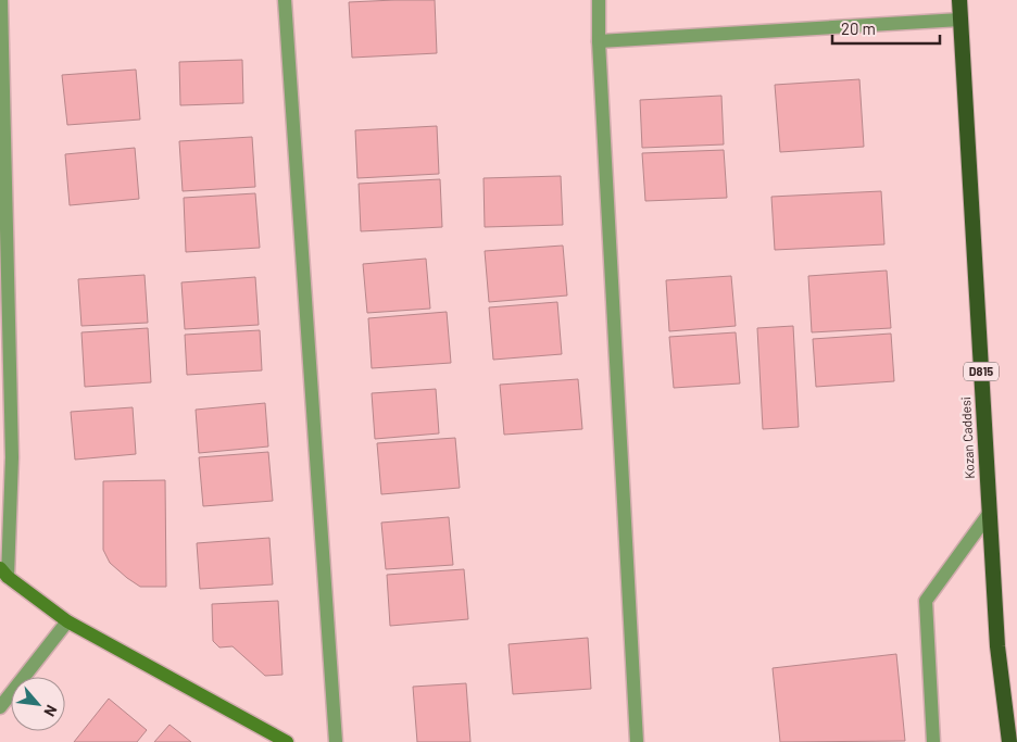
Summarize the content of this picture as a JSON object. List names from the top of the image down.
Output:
{
  "streets": {
    "highway": ["D815", "Kozan Caddesi"]
  },
  "scale_bar": "20 m",
  "north": "bottom right"
}
